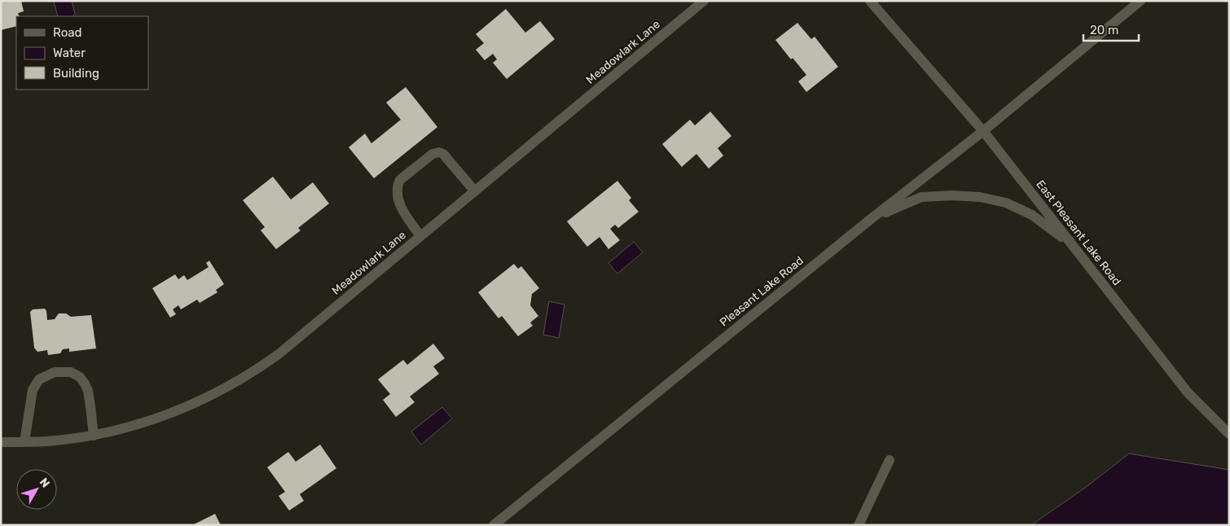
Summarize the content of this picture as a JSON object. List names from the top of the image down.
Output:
{
  "streets": {
    "street": ["Meadowlark Lane", "East Pleasant Lake Road", "Pleasant Lake Road"]
  },
  "crossings": [
    ["East Pleasant Lake Road", "Pleasant Lake Road"]
  ],
  "legend": ["Road", "Water", "Building"],
  "scale_bar": "20 m",
  "north": "top right"
}
